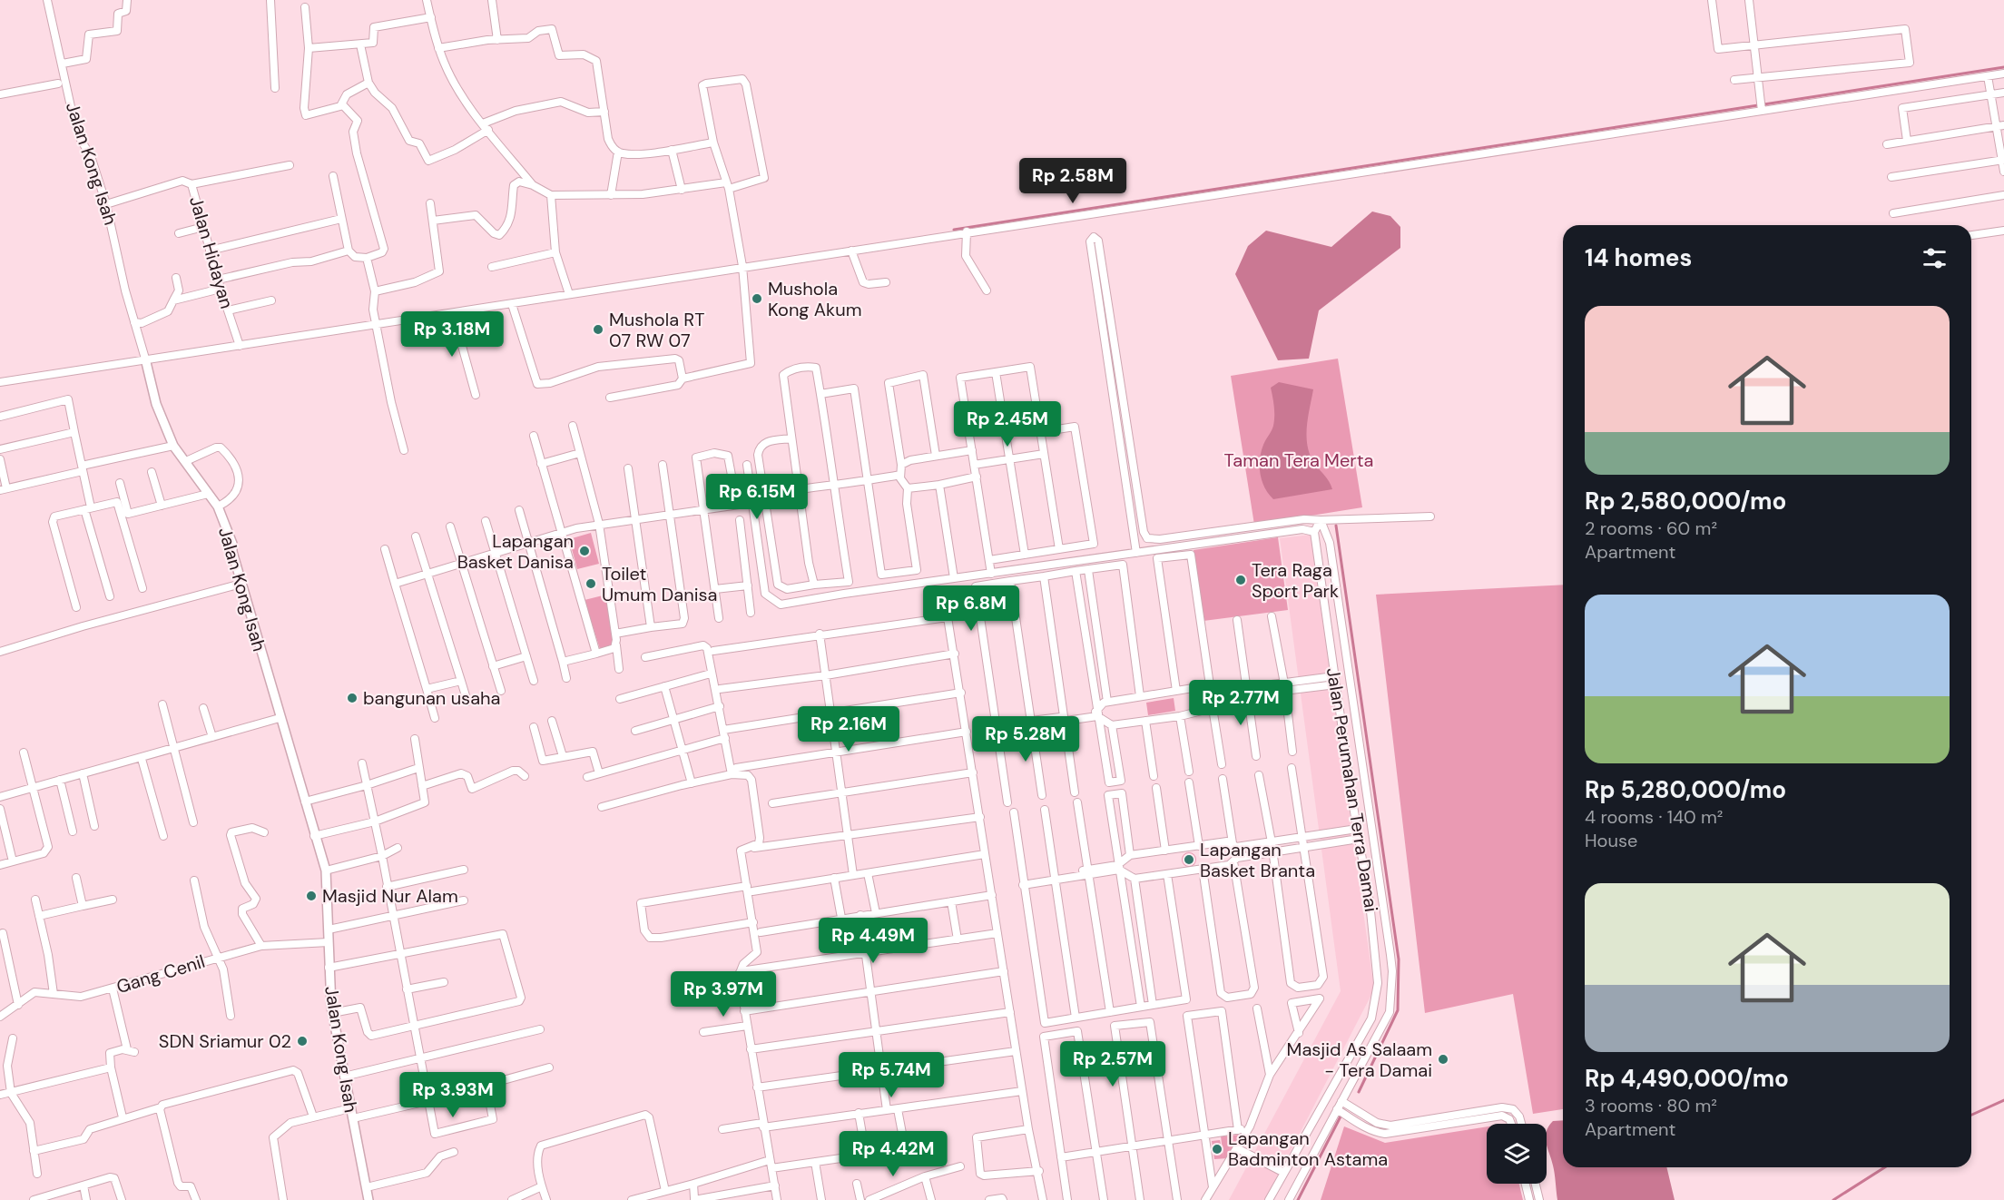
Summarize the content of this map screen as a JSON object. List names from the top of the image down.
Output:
{
  "streets": {
    "street": [
      "Jalan Kong Isah",
      "Jalan Hidayan",
      "Jalan Perumahan Terra Damai",
      "Gang Cenil"
    ]
  },
  "crossings": [
    ["Jalan Kong Isah", "Jalan Hidayan"],
    ["Jalan Kong Isah", "Gang Cenil"]
  ],
  "parks": ["Taman Tera Merta"],
  "places": [
    "Mushola Kong Akum",
    "Mushola RT 07 RW 07",
    "Lapangan Basket Danisa",
    "Tera Raga Sport Park",
    "Toilet Umum Danisa",
    "bangunan usaha",
    "Lapangan Basket Branta",
    "Masjid Nur Alam",
    "SDN Sriamur 02",
    "Masjid As Salaam - Tera Damai",
    "Lapangan Badminton Astama"
  ],
  "page": {
    "price": [
      "Rp 2.58M",
      "Rp 3.18M",
      "Rp 2.45M",
      "Rp 6.15M",
      "Rp 6.8M",
      "Rp 2.77M",
      "Rp 2.16M",
      "Rp 5.28M",
      "Rp 4.49M",
      "Rp 3.97M",
      "Rp 2.57M",
      "Rp 5.74M",
      "Rp 3.93M",
      "Rp 4.42M"
    ],
    "heading": "14 homes",
    "list": [
      {
        "name": "Rp 2,580,000/mo",
        "note": "2 rooms · 60 m² · Apartment"
      },
      {
        "name": "Rp 5,280,000/mo",
        "note": "4 rooms · 140 m² · House"
      },
      {
        "name": "Rp 4,490,000/mo",
        "note": "3 rooms · 80 m² · Apartment"
      }
    ]
  }
}
